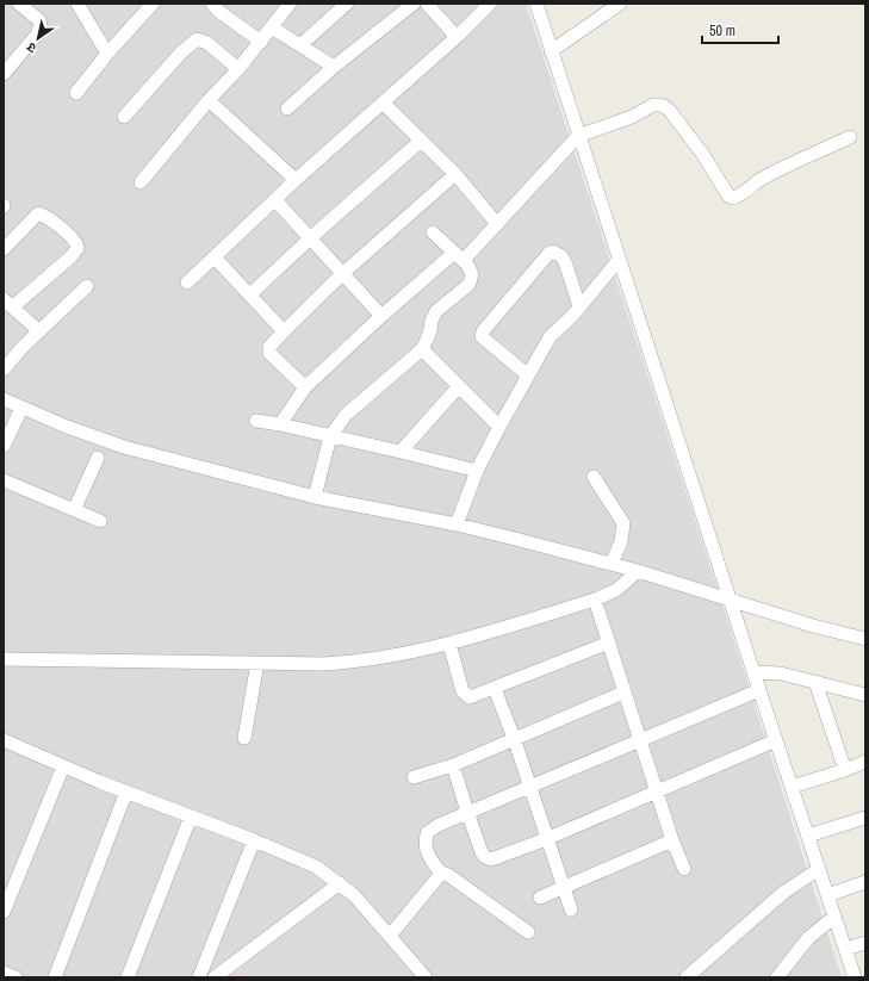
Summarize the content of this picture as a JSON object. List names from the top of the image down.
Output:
{
  "scale_bar": "50 m",
  "north": "bottom left"
}
